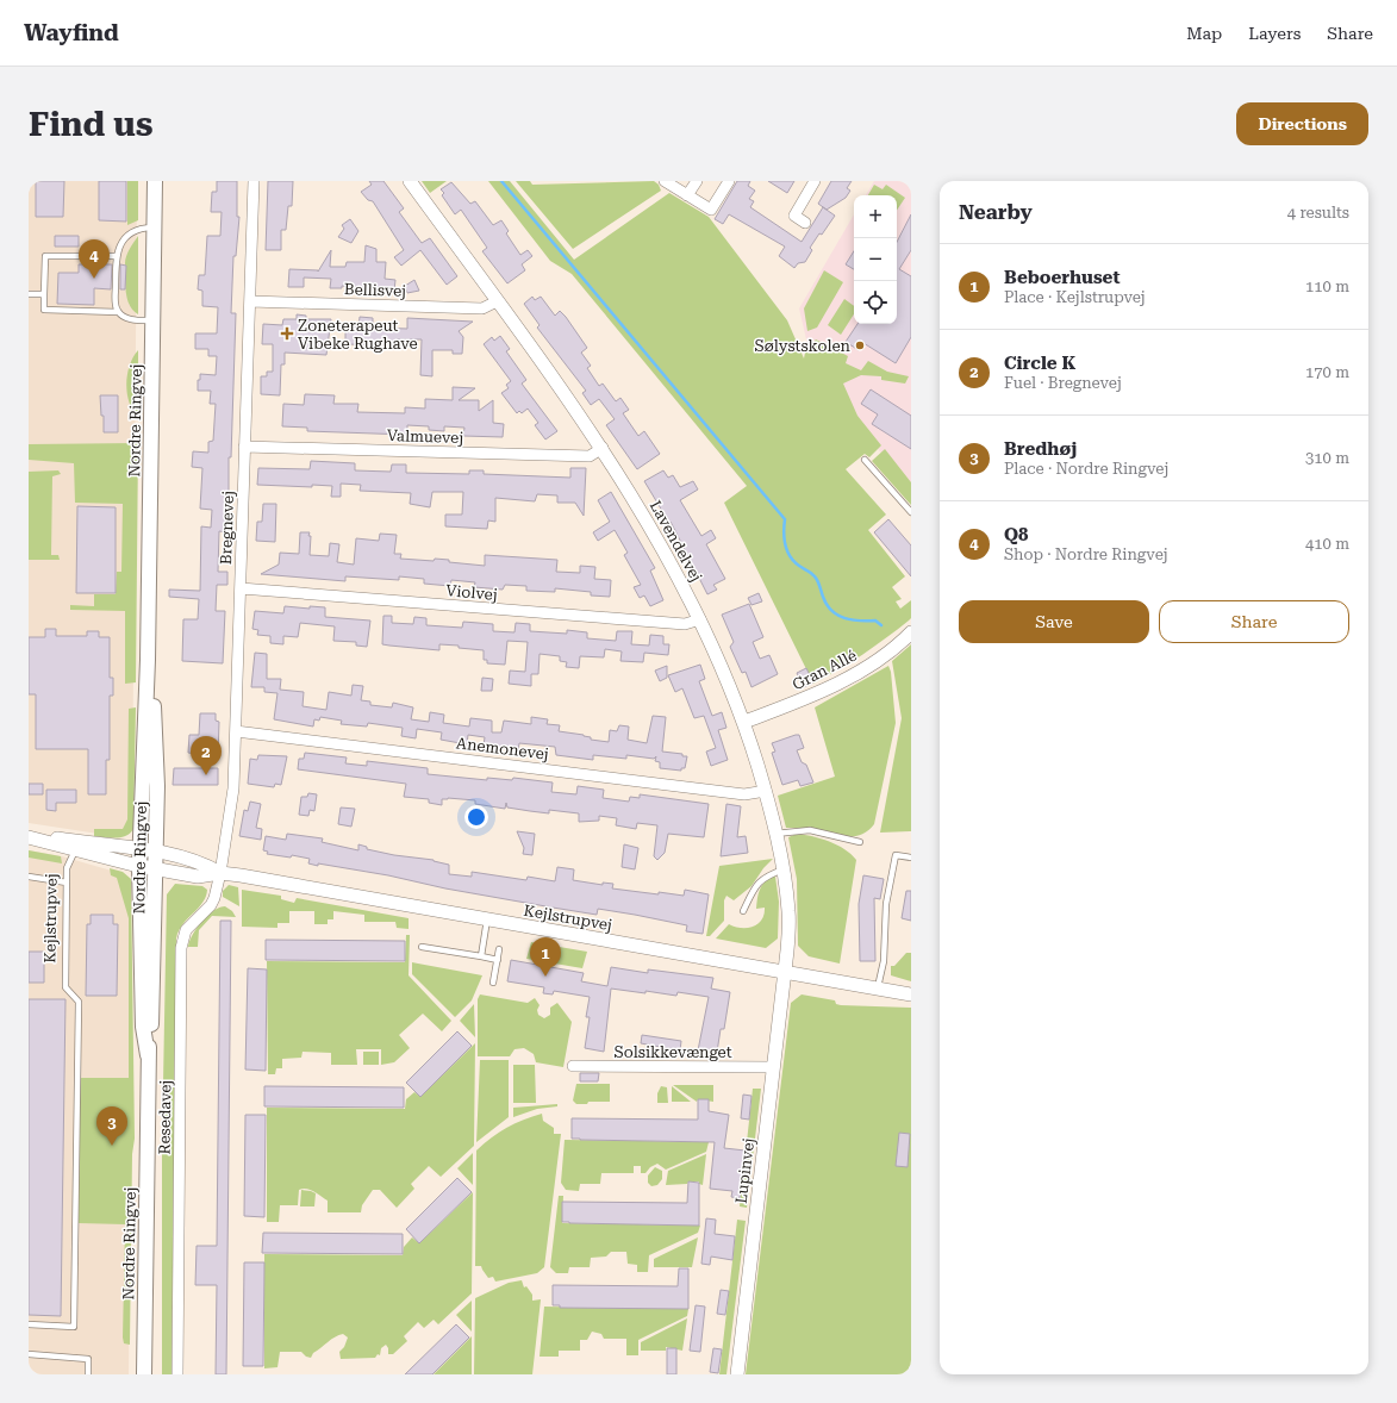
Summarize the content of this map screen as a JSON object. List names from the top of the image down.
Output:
{
  "streets": {
    "main road": ["Nordre Ringvej"],
    "street": [
      "Bellisvej",
      "Valmuevej",
      "Bregnevej",
      "Lavendelvej",
      "Violvej",
      "Gran Allé",
      "Anemonevej",
      "Kejlstrupvej",
      "Solsikkevænget",
      "Resedavej",
      "Lupinvej"
    ]
  },
  "crossings": [
    ["Bellisvej", "Bregnevej"],
    ["Bellisvej", "Lavendelvej"],
    ["Nordre Ringvej", "Kejlstrupvej"],
    ["Valmuevej", "Bregnevej"],
    ["Valmuevej", "Lavendelvej"],
    ["Bregnevej", "Violvej"],
    ["Bregnevej", "Anemonevej"],
    ["Bregnevej", "Kejlstrupvej"],
    ["Bregnevej", "Resedavej"],
    ["Lavendelvej", "Violvej"],
    ["Lavendelvej", "Gran Allé"],
    ["Lavendelvej", "Anemonevej"],
    ["Lavendelvej", "Kejlstrupvej"],
    ["Lavendelvej", "Lupinvej"],
    ["Kejlstrupvej", "Resedavej"],
    ["Kejlstrupvej", "Lupinvej"],
    ["Solsikkevænget", "Lupinvej"]
  ],
  "places": {
    "health": ["Zoneterapeut Vibeke Rughave"],
    "other": ["Sølystskolen"]
  },
  "page": {
    "header": "Wayfind",
    "nav": ["Map", "Layers", "Share"],
    "buttons": [
      "Directions",
      ["Save", "Share"]
    ],
    "title": "Find us",
    "heading": ["Nearby", "4 results"],
    "map_buttons": ["+", "−"],
    "pins": [
      "4",
      "2",
      "1",
      "3"
    ],
    "list": [
      {
        "mark": "1",
        "name": "Beboerhuset",
        "note": "Place · Kejlstrupvej",
        "value": "110 m"
      },
      {
        "mark": "2",
        "name": "Circle K",
        "note": "Fuel · Bregnevej",
        "value": "170 m"
      },
      {
        "mark": "3",
        "name": "Bredhøj",
        "note": "Place · Nordre Ringvej",
        "value": "310 m"
      },
      {
        "mark": "4",
        "name": "Q8",
        "note": "Shop · Nordre Ringvej",
        "value": "410 m"
      }
    ]
  }
}
